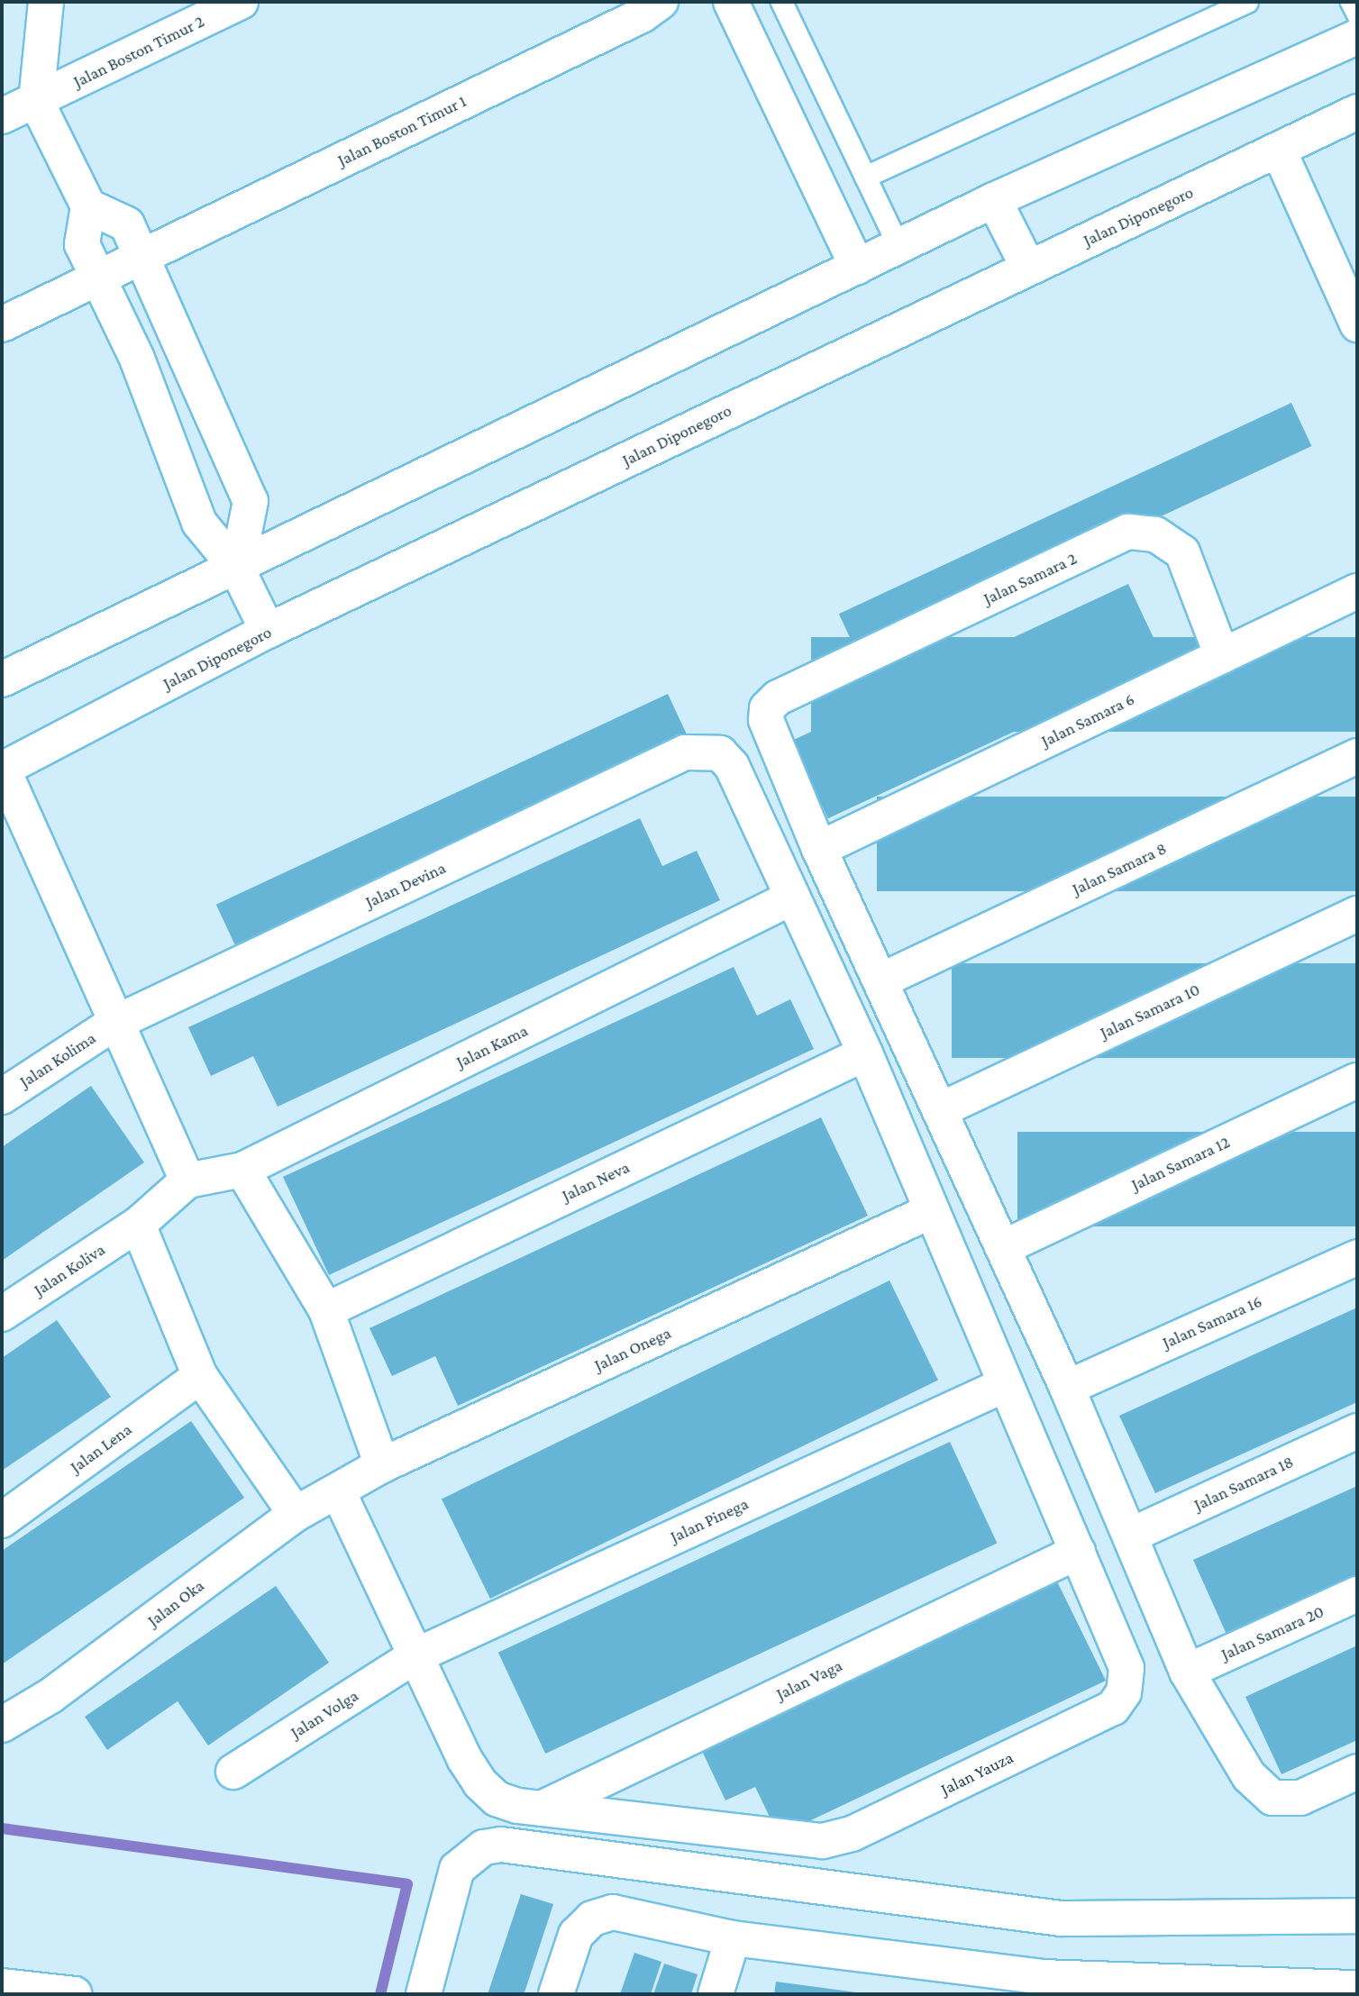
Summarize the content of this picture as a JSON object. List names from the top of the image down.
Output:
{
  "streets": {
    "street": [
      "Jalan Boston Timur 2",
      "Jalan Boston Timur 1",
      "Jalan Diponegoro",
      "Jalan Samara 2",
      "Jalan Samara 6",
      "Jalan Samara 8",
      "Jalan Devina",
      "Jalan Samara 10",
      "Jalan Kama",
      "Jalan Kolima",
      "Jalan Samara 12",
      "Jalan Neva",
      "Jalan Koliva",
      "Jalan Samara 16",
      "Jalan Onega",
      "Jalan Lena",
      "Jalan Samara 18",
      "Jalan Pinega",
      "Jalan Oka",
      "Jalan Samara 20",
      "Jalan Vaga",
      "Jalan Volga",
      "Jalan Yauza"
    ]
  },
  "crossings": [
    ["Jalan Samara 2", "Jalan Samara 6"],
    ["Jalan Devina", "Jalan Kama"],
    ["Jalan Devina", "Jalan Kolima"],
    ["Jalan Kama", "Jalan Koliva"],
    ["Jalan Onega", "Jalan Oka"],
    ["Jalan Pinega", "Jalan Volga"],
    ["Jalan Vaga", "Jalan Yauza"]
  ]
}
